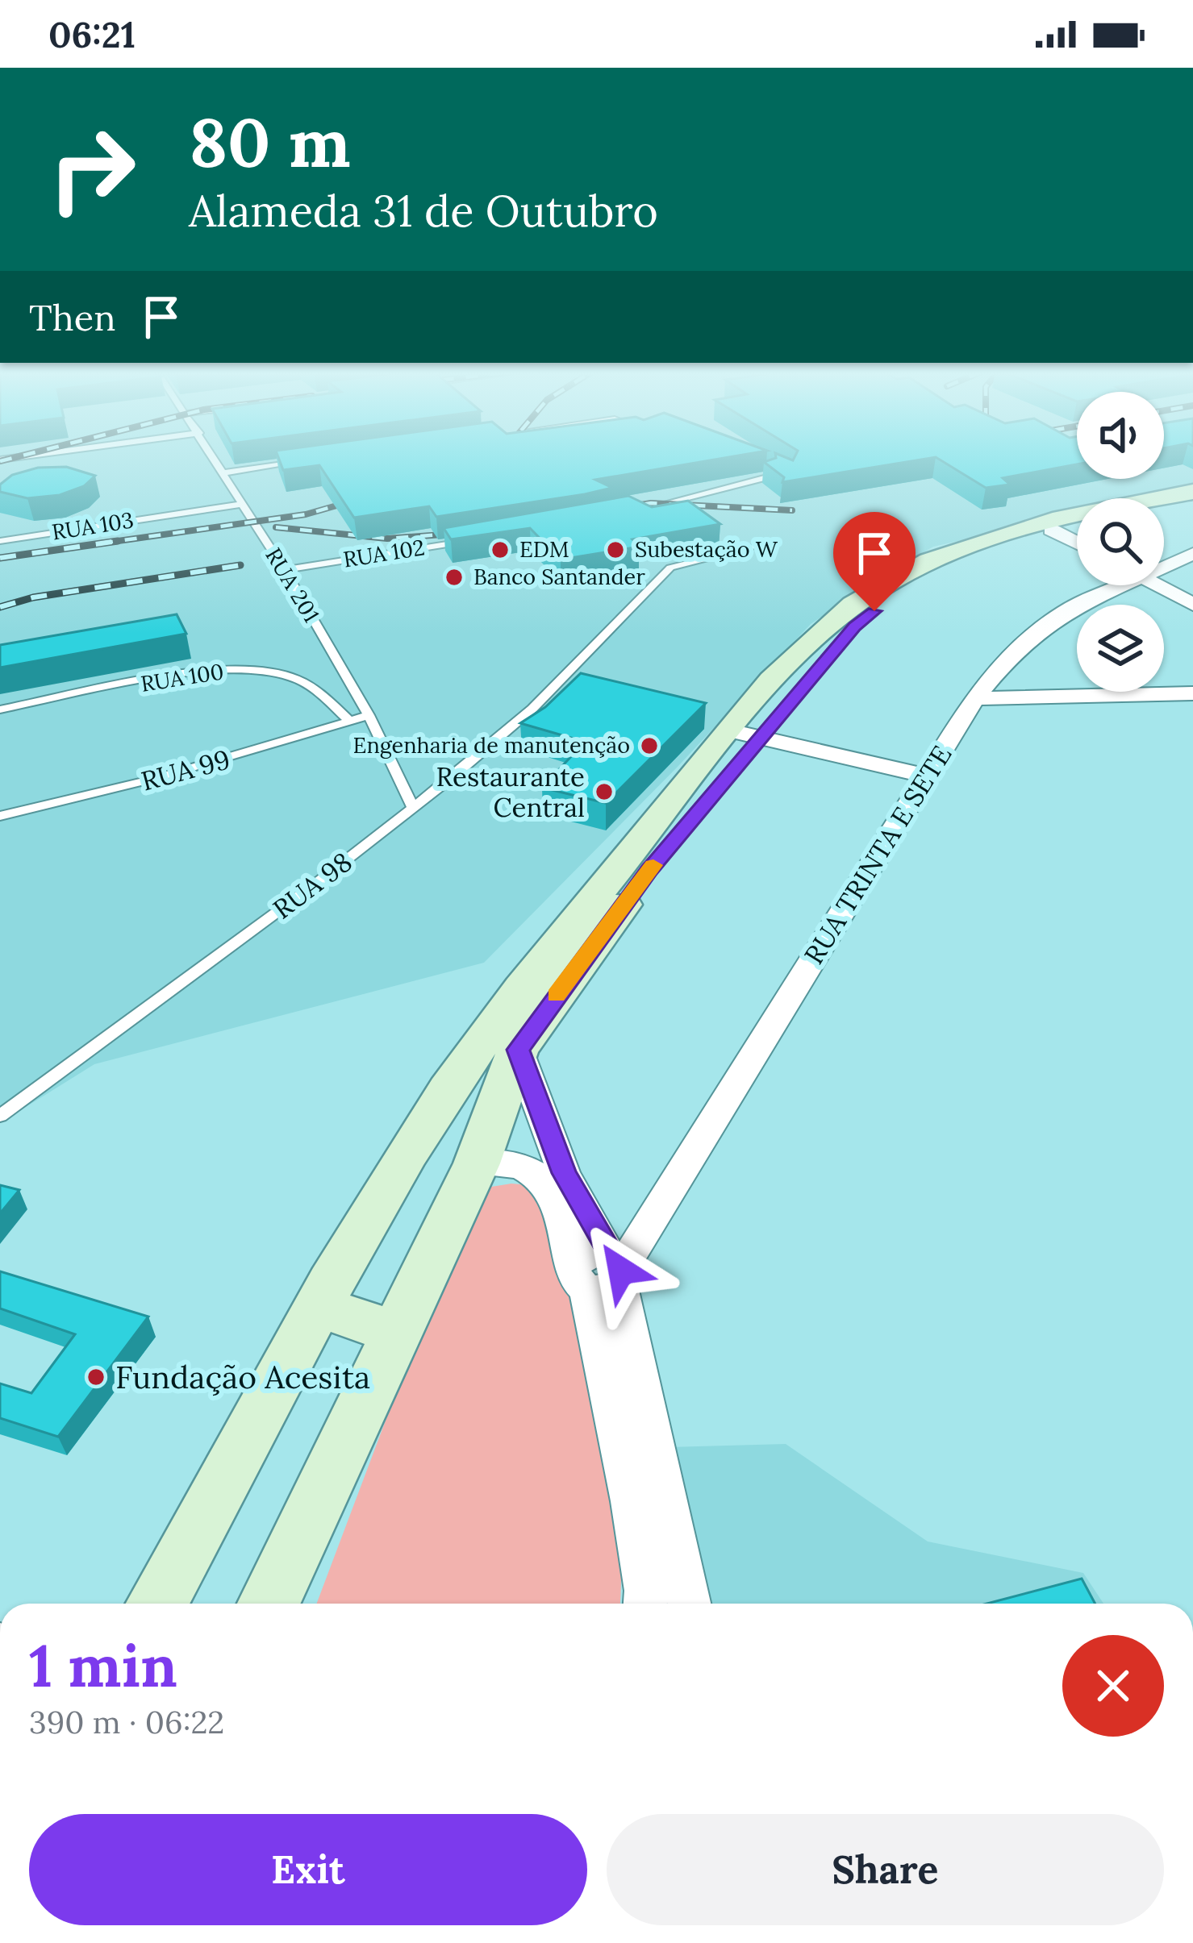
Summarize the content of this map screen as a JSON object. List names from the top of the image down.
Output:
{
  "streets": {
    "street": ["RUA TRINTA E SETE"],
    "lane": [
      "RUA 103",
      "RUA 102",
      "RUA 201",
      "RUA 100",
      "RUA 99",
      "RUA 98"
    ]
  },
  "crossings": [
    ["RUA 103", "RUA 201"],
    ["RUA 102", "RUA 201"],
    ["RUA 201", "RUA 99"],
    ["RUA 201", "RUA 98"],
    ["RUA 100", "RUA 99"]
  ],
  "places": [
    "EDM",
    "Subestação W",
    "Banco Santander",
    "Engenharia de manutenção",
    "Restaurante Central",
    "Fundação Acesita"
  ],
  "page": {
    "status": "06:21",
    "turn": ["80 m", "Alameda 31 de Outubro"],
    "then": "Then",
    "heading": ["1 min", "390 m · 06:22"],
    "buttons": ["Exit", "Share"]
  }
}
